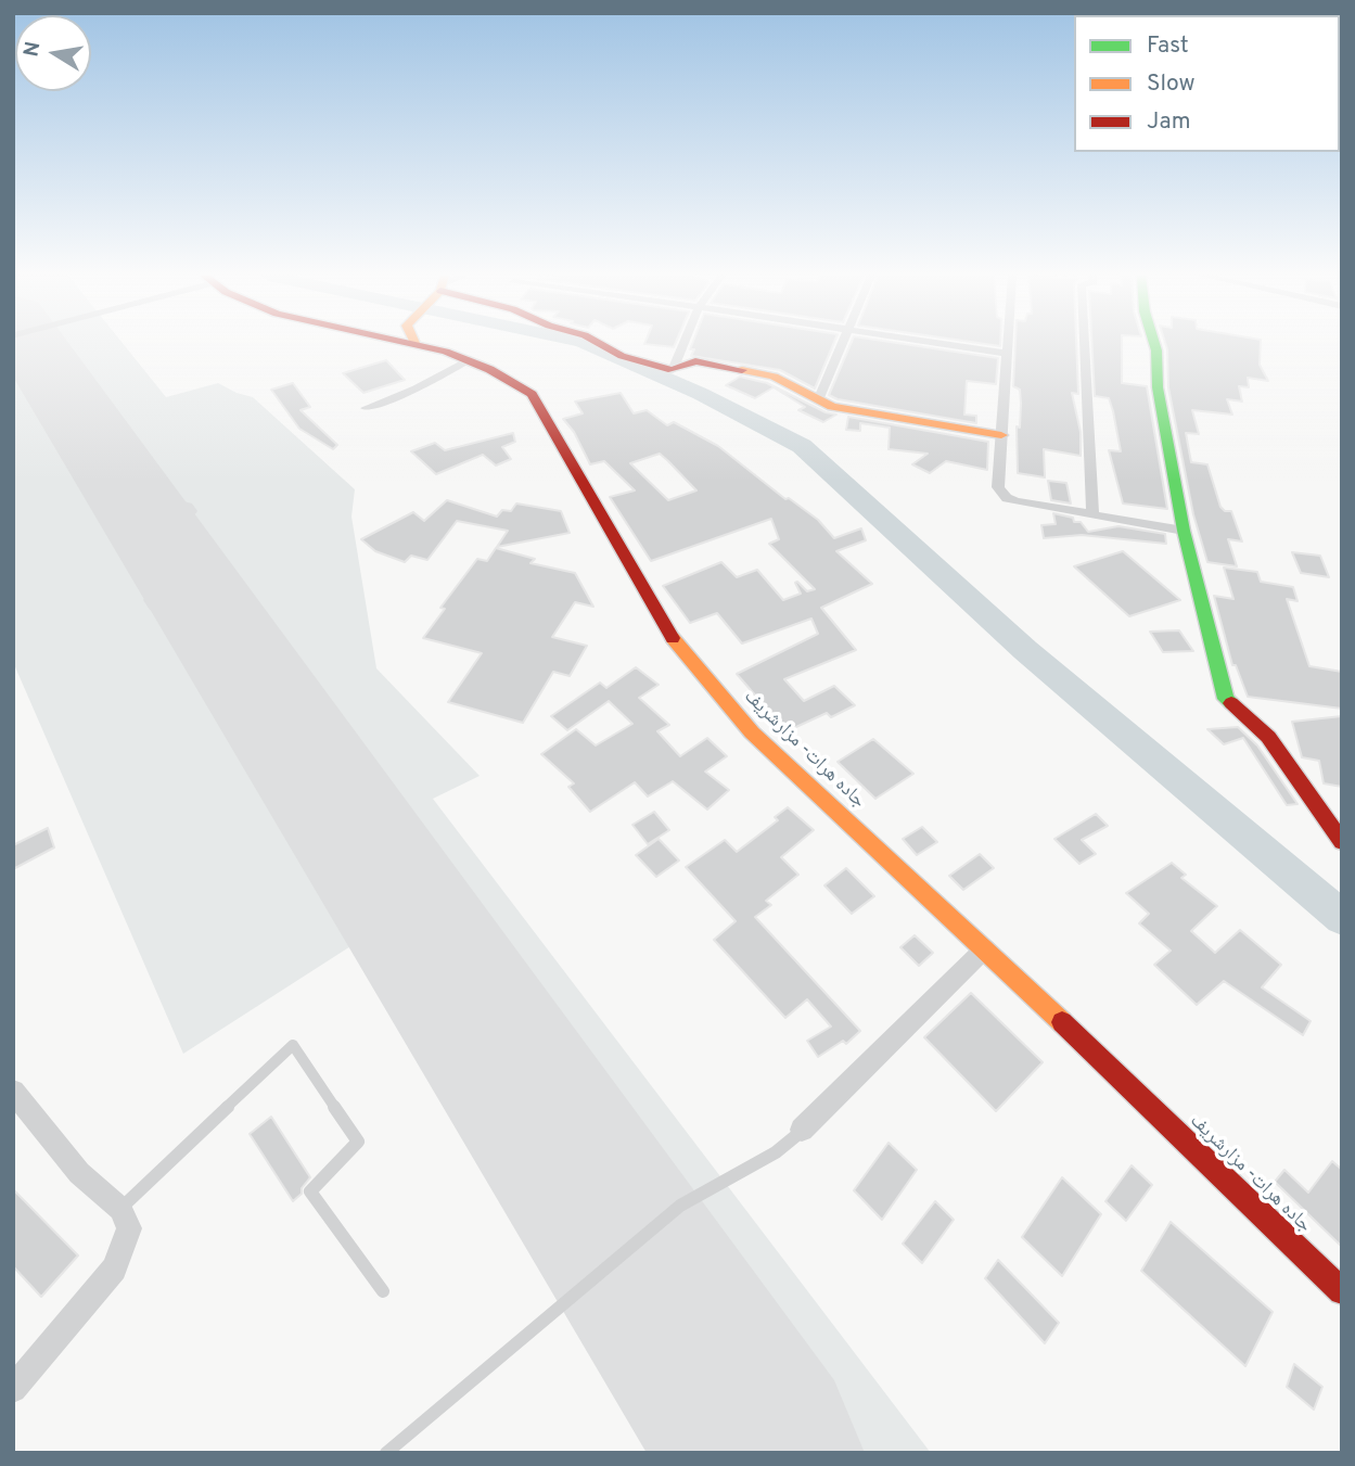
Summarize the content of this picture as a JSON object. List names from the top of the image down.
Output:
{
  "streets": {
    "main road": ["جاده هرات- مزارشریف"]
  },
  "legend": ["Fast", "Slow", "Jam"],
  "north": "left"
}
